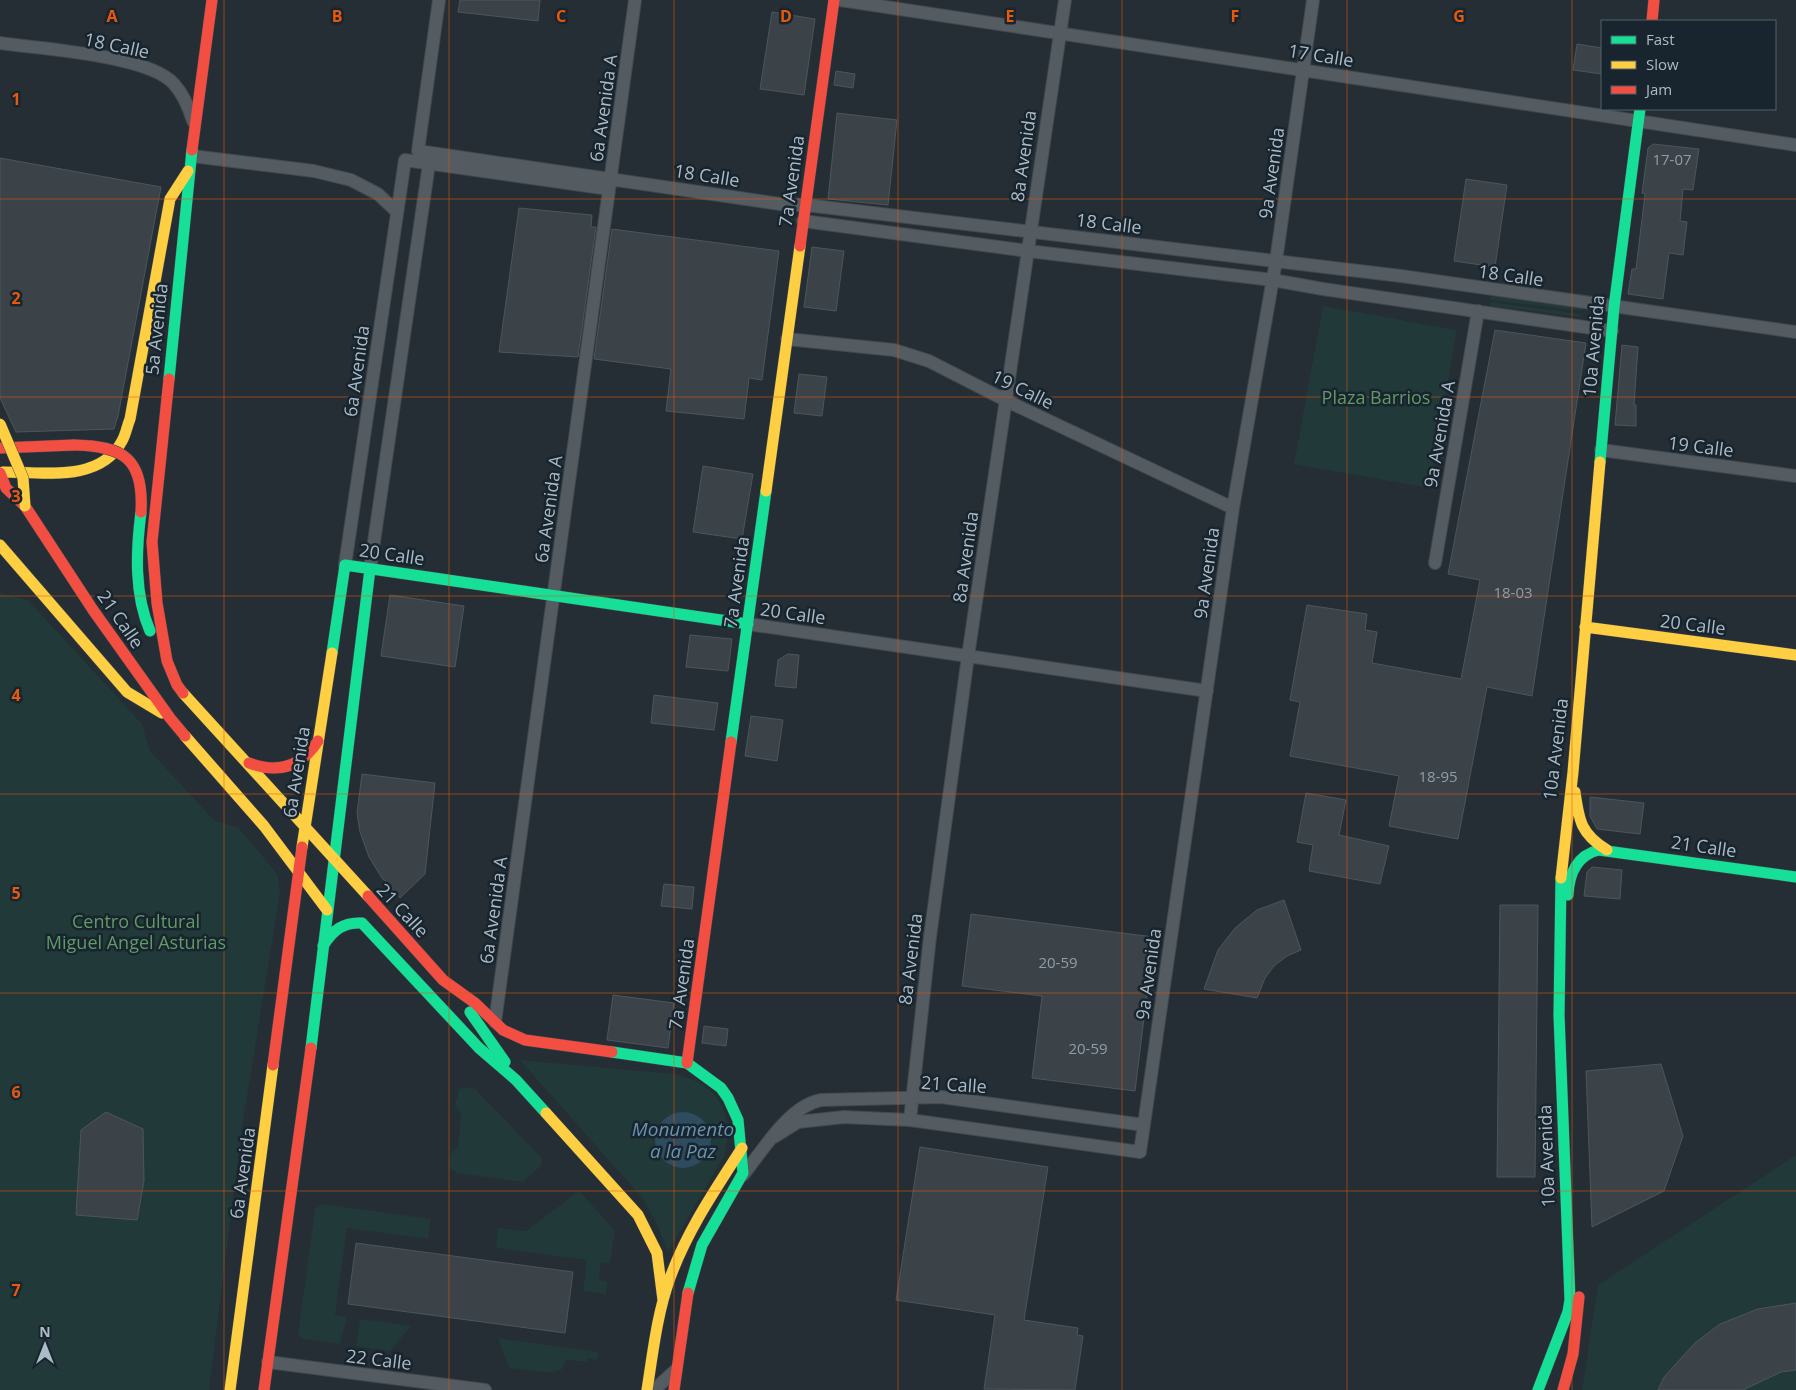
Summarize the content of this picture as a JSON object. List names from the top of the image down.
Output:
{
  "streets": {
    "main road": [
      "7a Avenida",
      "5a Avenida",
      "10a Avenida",
      "6a Avenida",
      "20 Calle",
      "21 Calle"
    ],
    "street": [
      "18 Calle",
      "17 Calle",
      "6a Avenida A",
      "8a Avenida",
      "9a Avenida",
      "19 Calle",
      "9a Avenida A",
      "22 Calle"
    ]
  },
  "crossings": [
    ["18 Calle", "6a Avenida A"],
    ["18 Calle", "8a Avenida"],
    ["18 Calle", "9a Avenida"],
    ["18 Calle", "7a Avenida"],
    ["18 Calle", "5a Avenida"],
    ["18 Calle", "10a Avenida"],
    ["18 Calle", "6a Avenida"],
    ["18 Calle", "9a Avenida A"],
    ["17 Calle", "8a Avenida"],
    ["17 Calle", "9a Avenida"],
    ["17 Calle", "10a Avenida"],
    ["6a Avenida A", "20 Calle"],
    ["6a Avenida A", "21 Calle"],
    ["8a Avenida", "19 Calle"],
    ["8a Avenida", "20 Calle"],
    ["8a Avenida", "21 Calle"],
    ["9a Avenida", "19 Calle"],
    ["9a Avenida", "20 Calle"],
    ["9a Avenida", "21 Calle"],
    ["7a Avenida", "19 Calle"],
    ["7a Avenida", "20 Calle"],
    ["7a Avenida", "21 Calle"],
    ["5a Avenida", "21 Calle"],
    ["10a Avenida", "19 Calle"],
    ["10a Avenida", "20 Calle"],
    ["10a Avenida", "21 Calle"],
    ["6a Avenida", "20 Calle"],
    ["6a Avenida", "21 Calle"]
  ],
  "water": ["Monumento a la Paz"],
  "parks": ["Plaza Barrios", "Centro Cultural Miguel Angel Asturias"],
  "house_numbers": [
    "17-07",
    "18-03",
    "18-95",
    "20-59",
    "20-59"
  ],
  "legend": ["Fast", "Slow", "Jam"],
  "north": "top",
  "grid": {
    "columns": [
      "A",
      "B",
      "C",
      "D",
      "E",
      "F",
      "G"
    ],
    "rows": [
      "1",
      "2",
      "3",
      "4",
      "5",
      "6",
      "7"
    ]
  }
}
